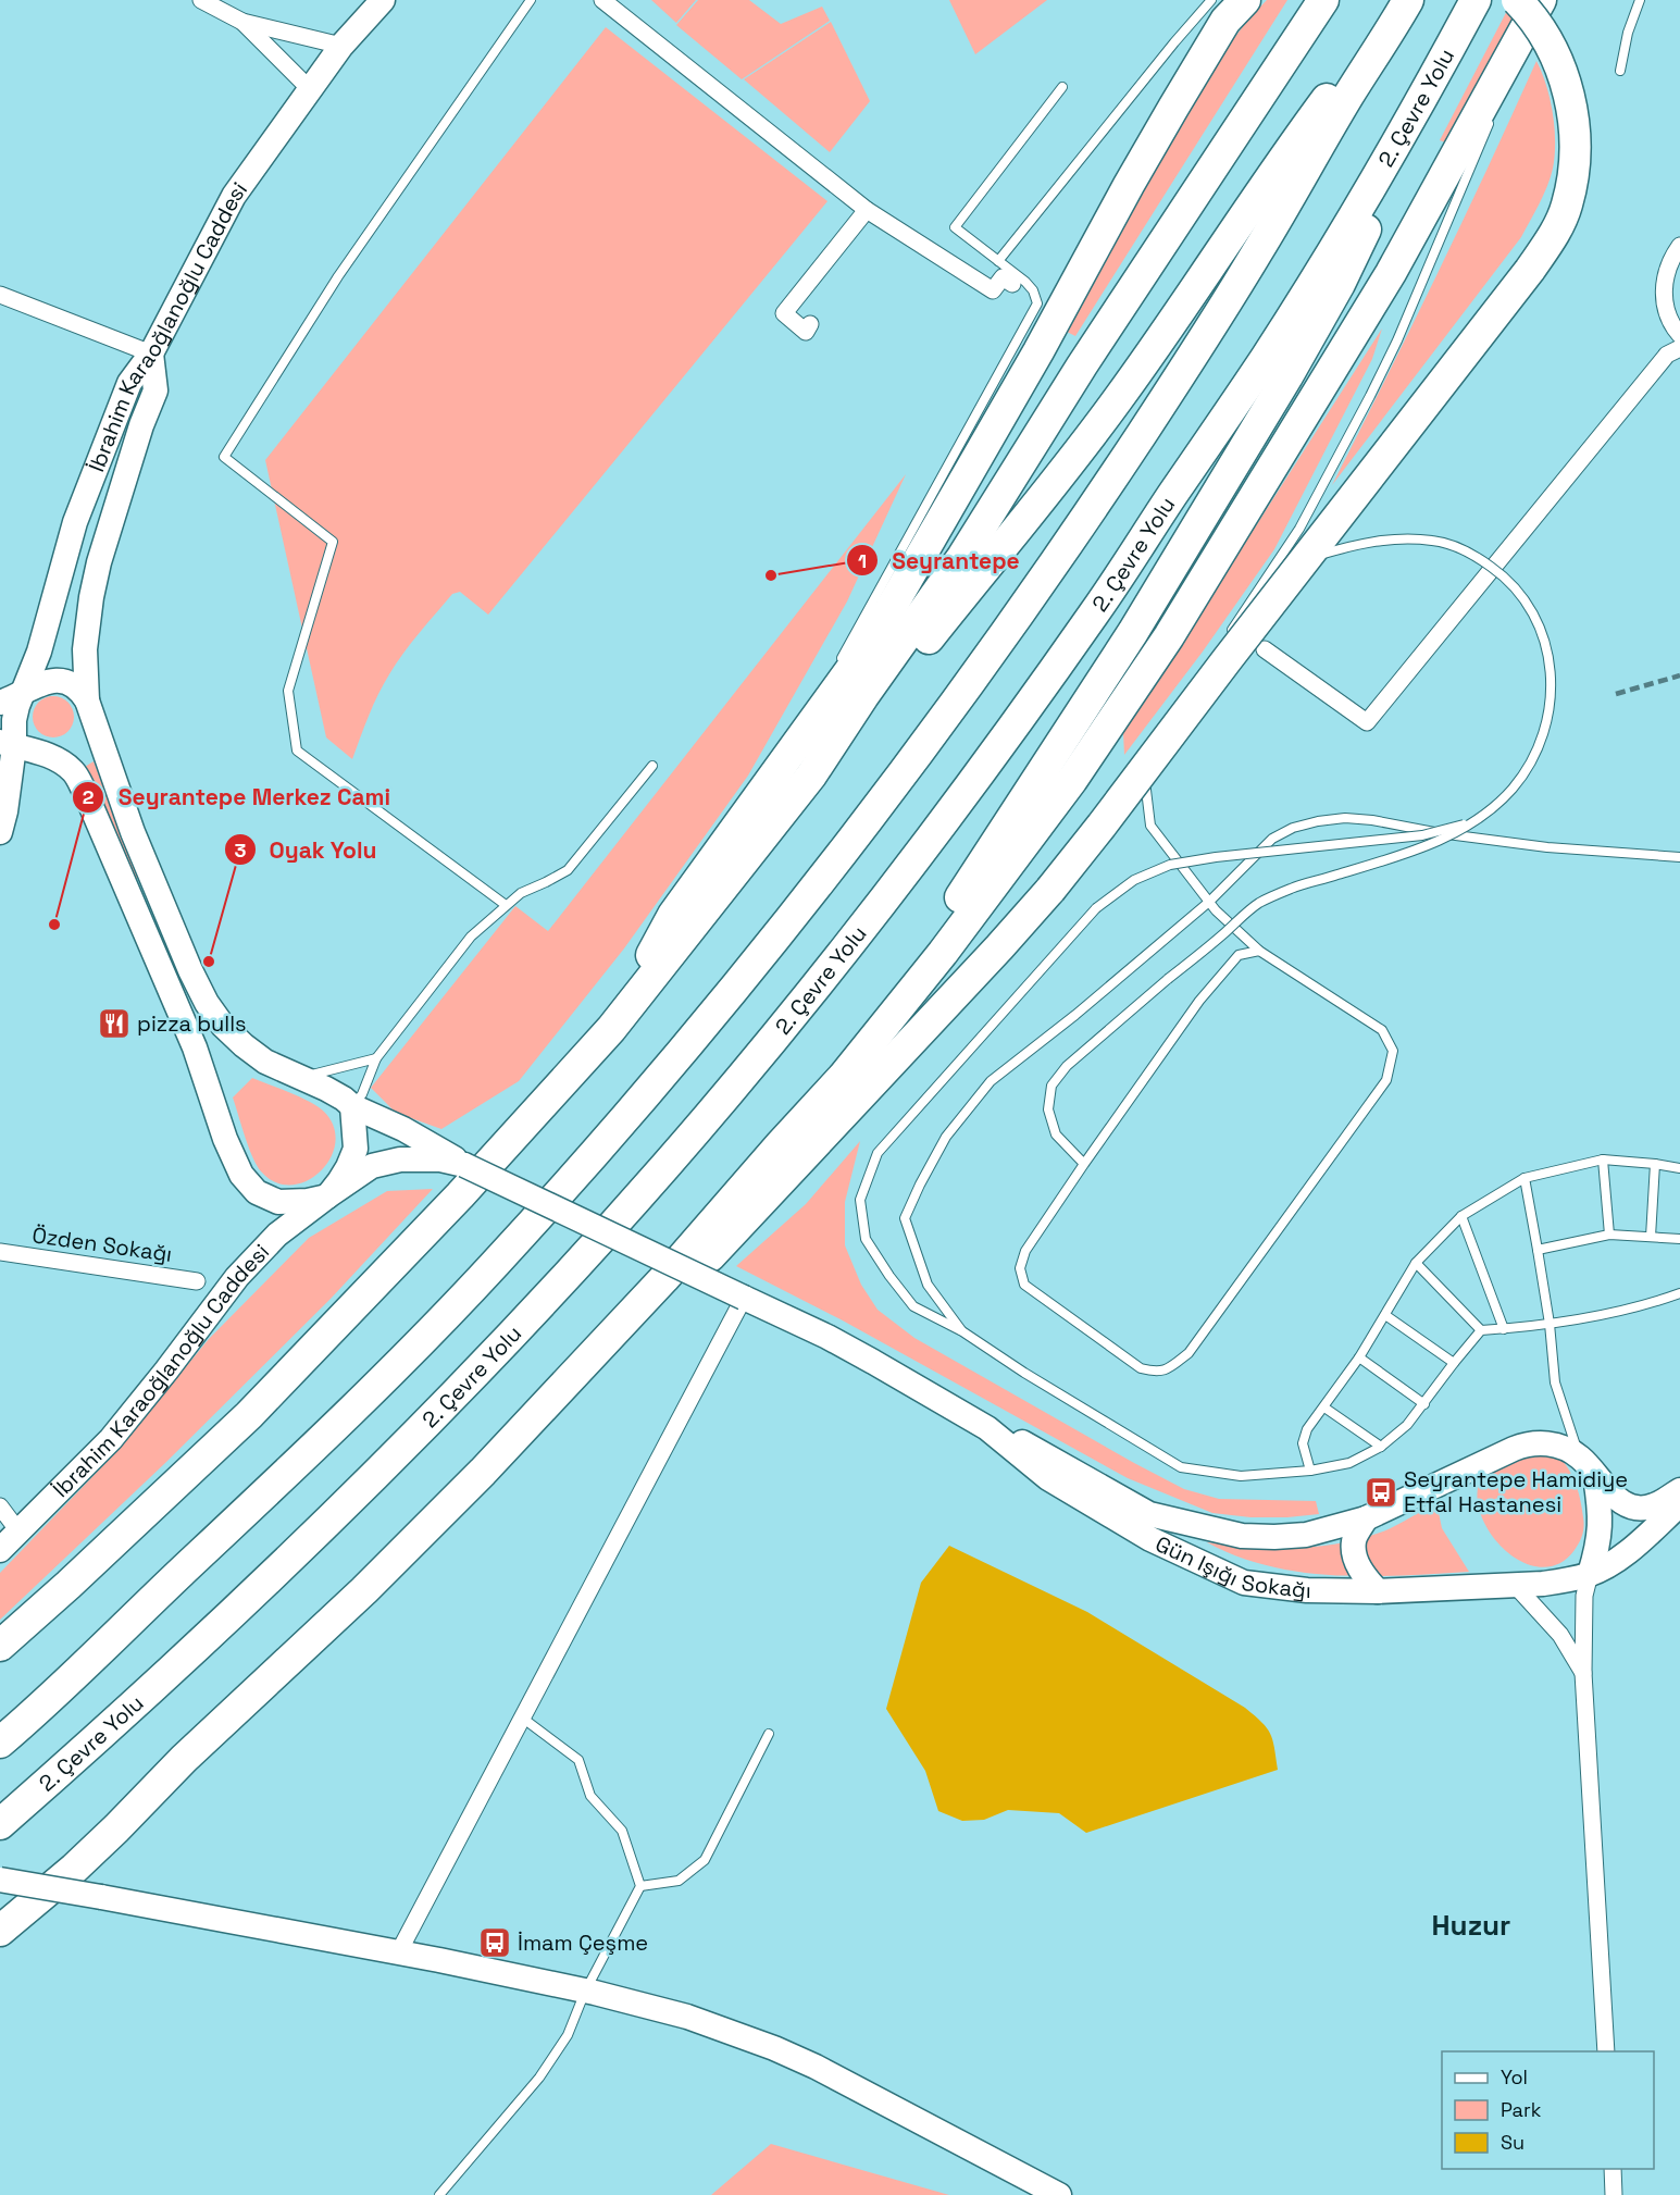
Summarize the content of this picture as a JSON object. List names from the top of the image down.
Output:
{
  "streets": {
    "highway": ["2. Çevre Yolu"],
    "street": ["İbrahim Karaoğlanoğlu Caddesi", "Özden Sokağı", "Gün Işığı Sokağı"]
  },
  "districts": ["Huzur"],
  "places": {
    "other": ["Seyrantepe", "Seyrantepe Merkez Cami", "Oyak Yolu"],
    "restaurant": ["pizza bulls"],
    "bus stop": ["Seyrantepe Hamidiye Etfal Hastanesi", "İmam Çeşme"]
  },
  "legend": ["Yol", "Park", "Su"]
}
